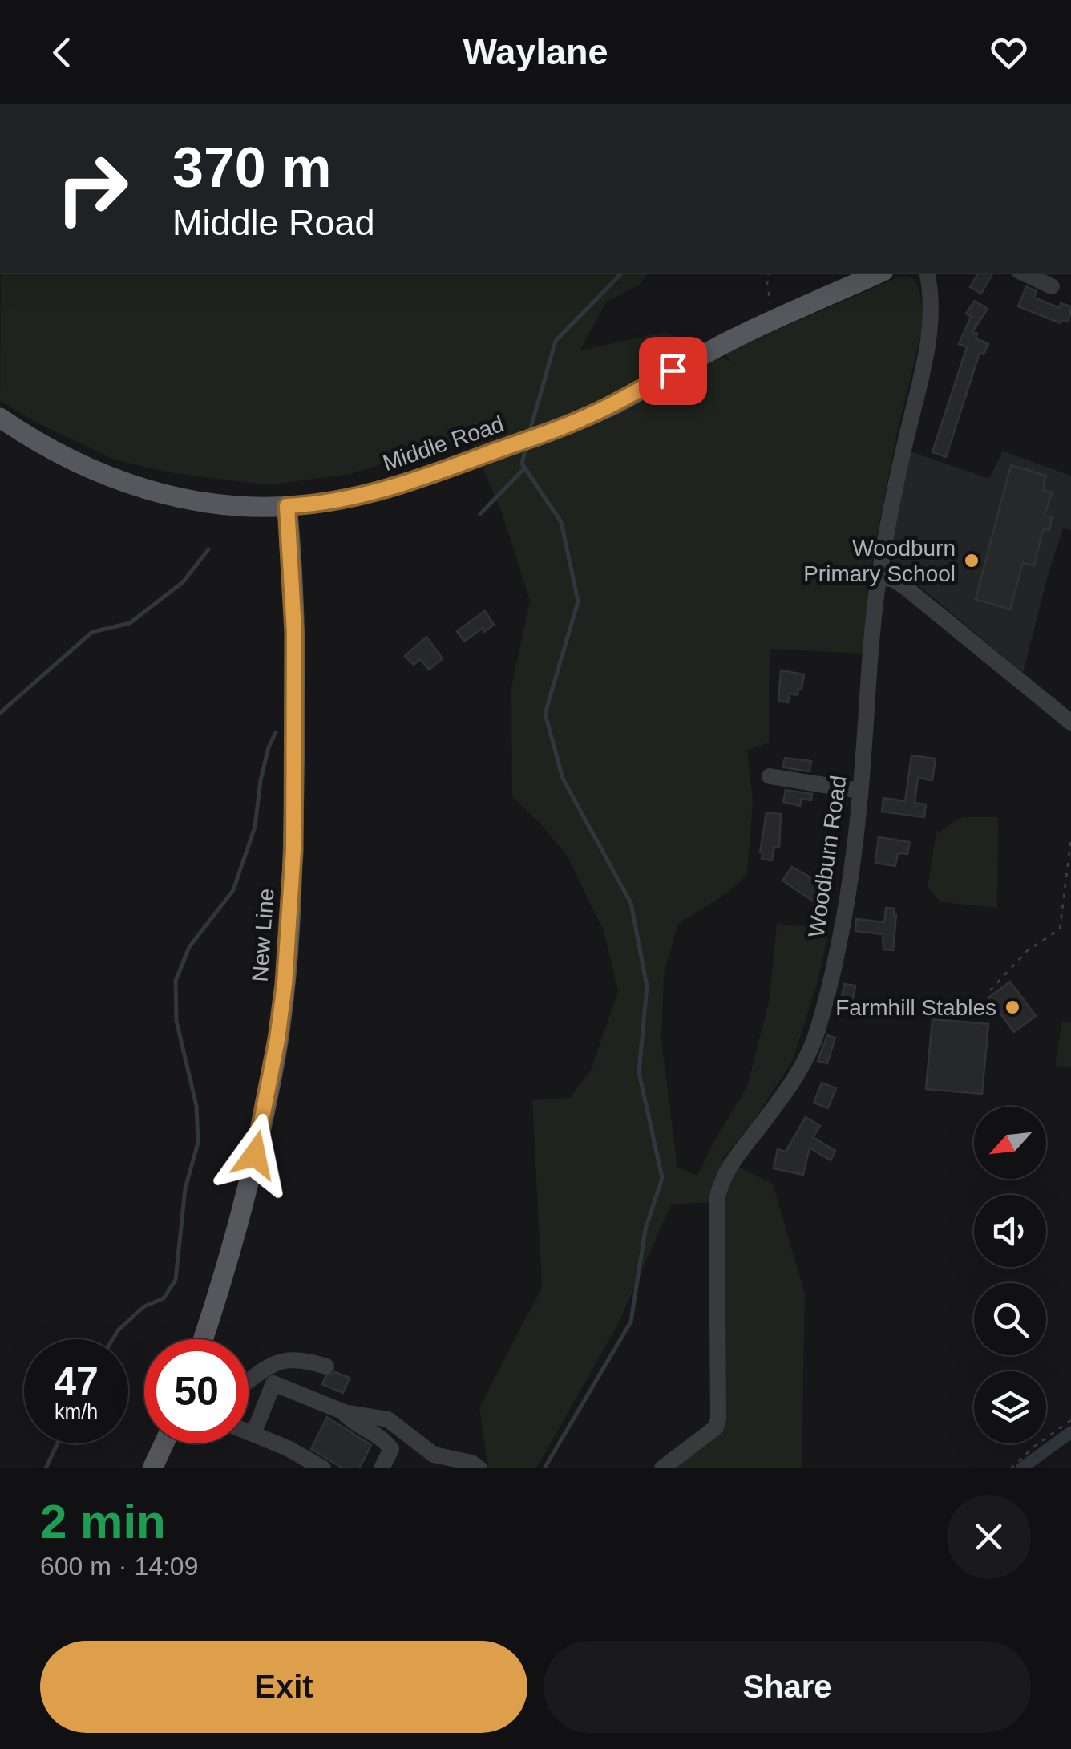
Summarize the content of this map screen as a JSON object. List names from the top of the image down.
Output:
{
  "streets": {
    "main road": ["Middle Road", "New Line"],
    "street": ["Woodburn Road"]
  },
  "crossings": [
    ["Middle Road", "New Line"]
  ],
  "places": ["Woodburn Primary School", "Farmhill Stables"],
  "north": "bottom left",
  "page": {
    "header": "Waylane",
    "turn": ["370 m", "Middle Road"],
    "speed": "47 km/h",
    "limit": "50",
    "heading": ["2 min", "600 m · 14:09"],
    "buttons": ["Exit", "Share"]
  }
}
